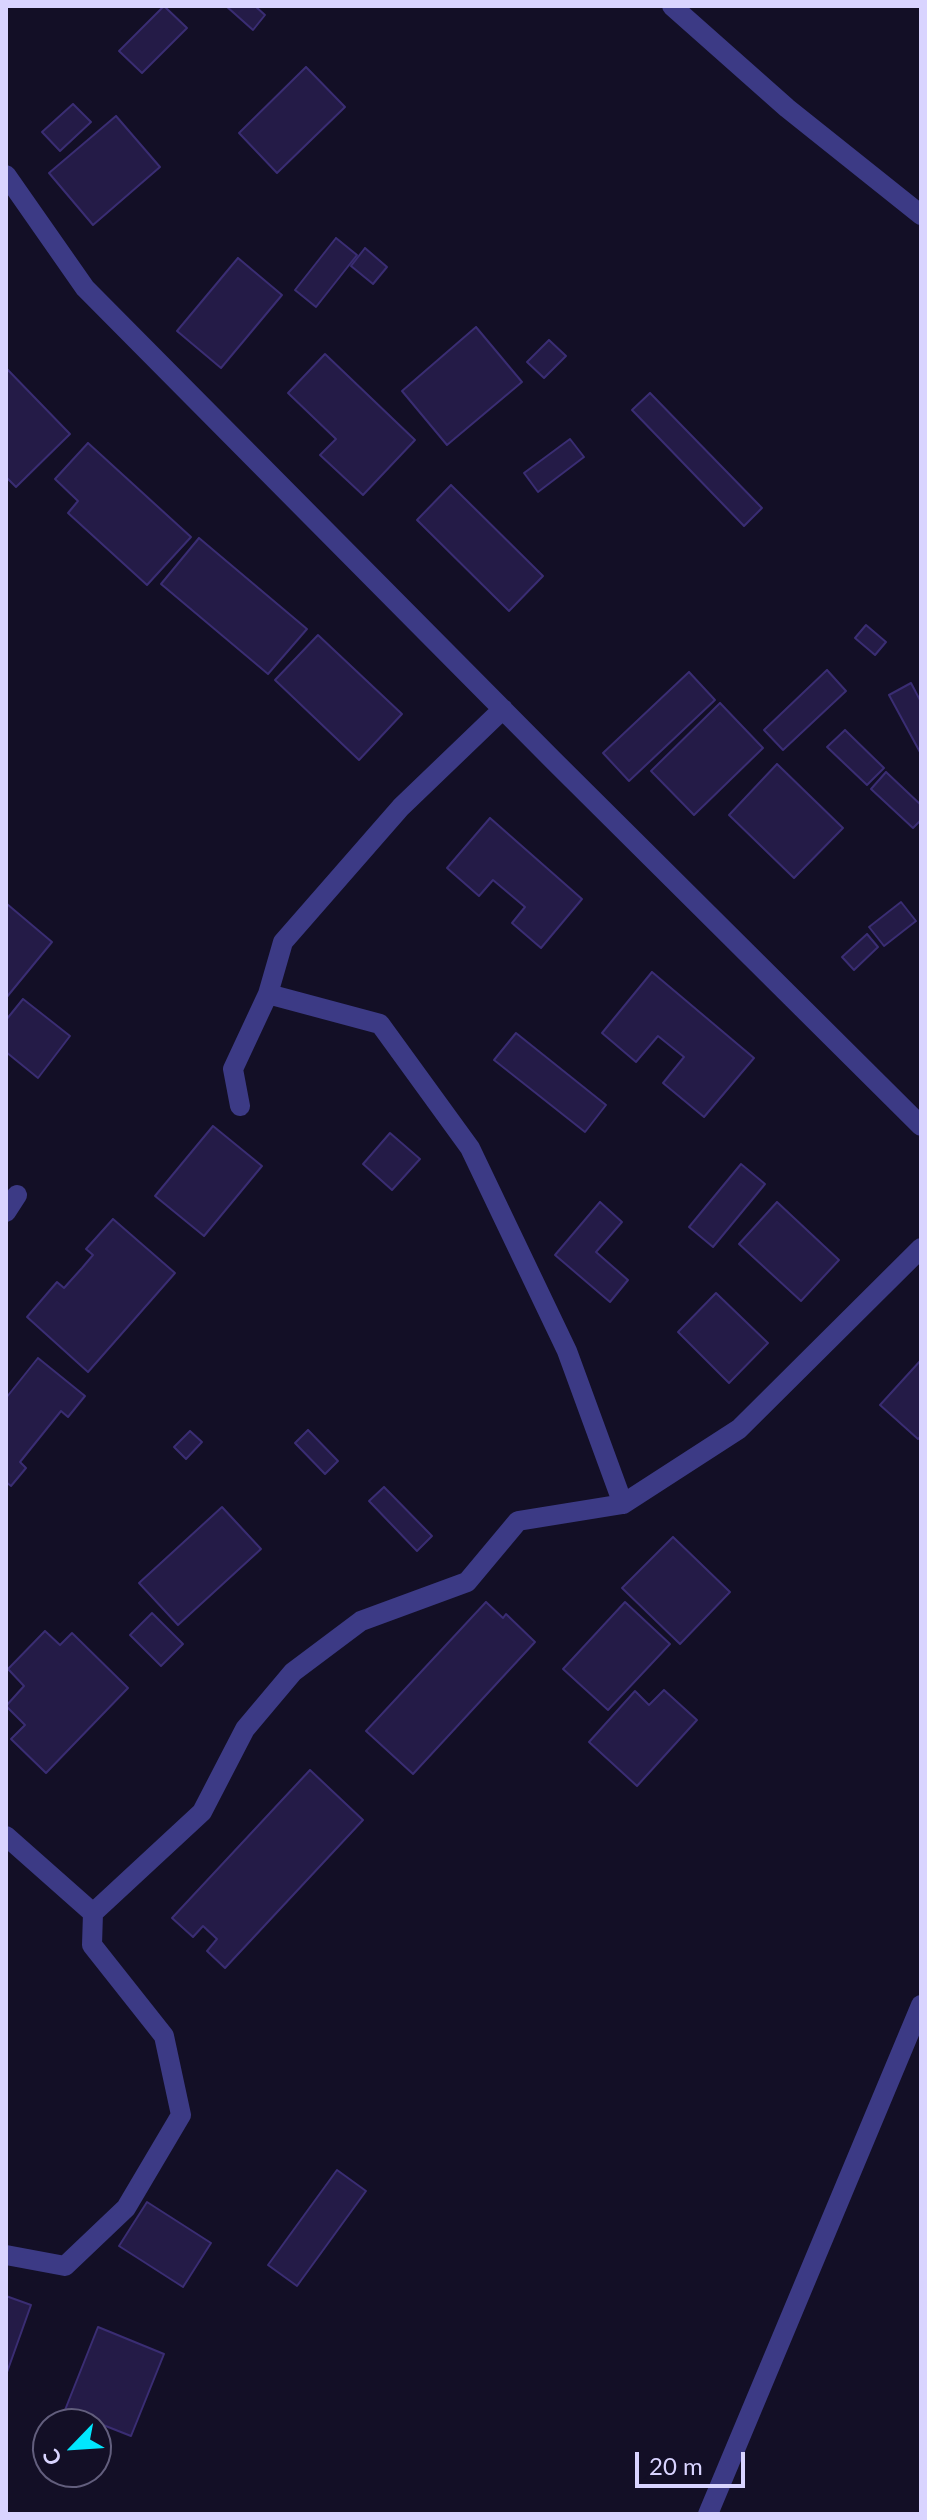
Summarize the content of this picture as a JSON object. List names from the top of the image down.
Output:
{
  "scale_bar": "20 m",
  "north": "bottom left"
}
